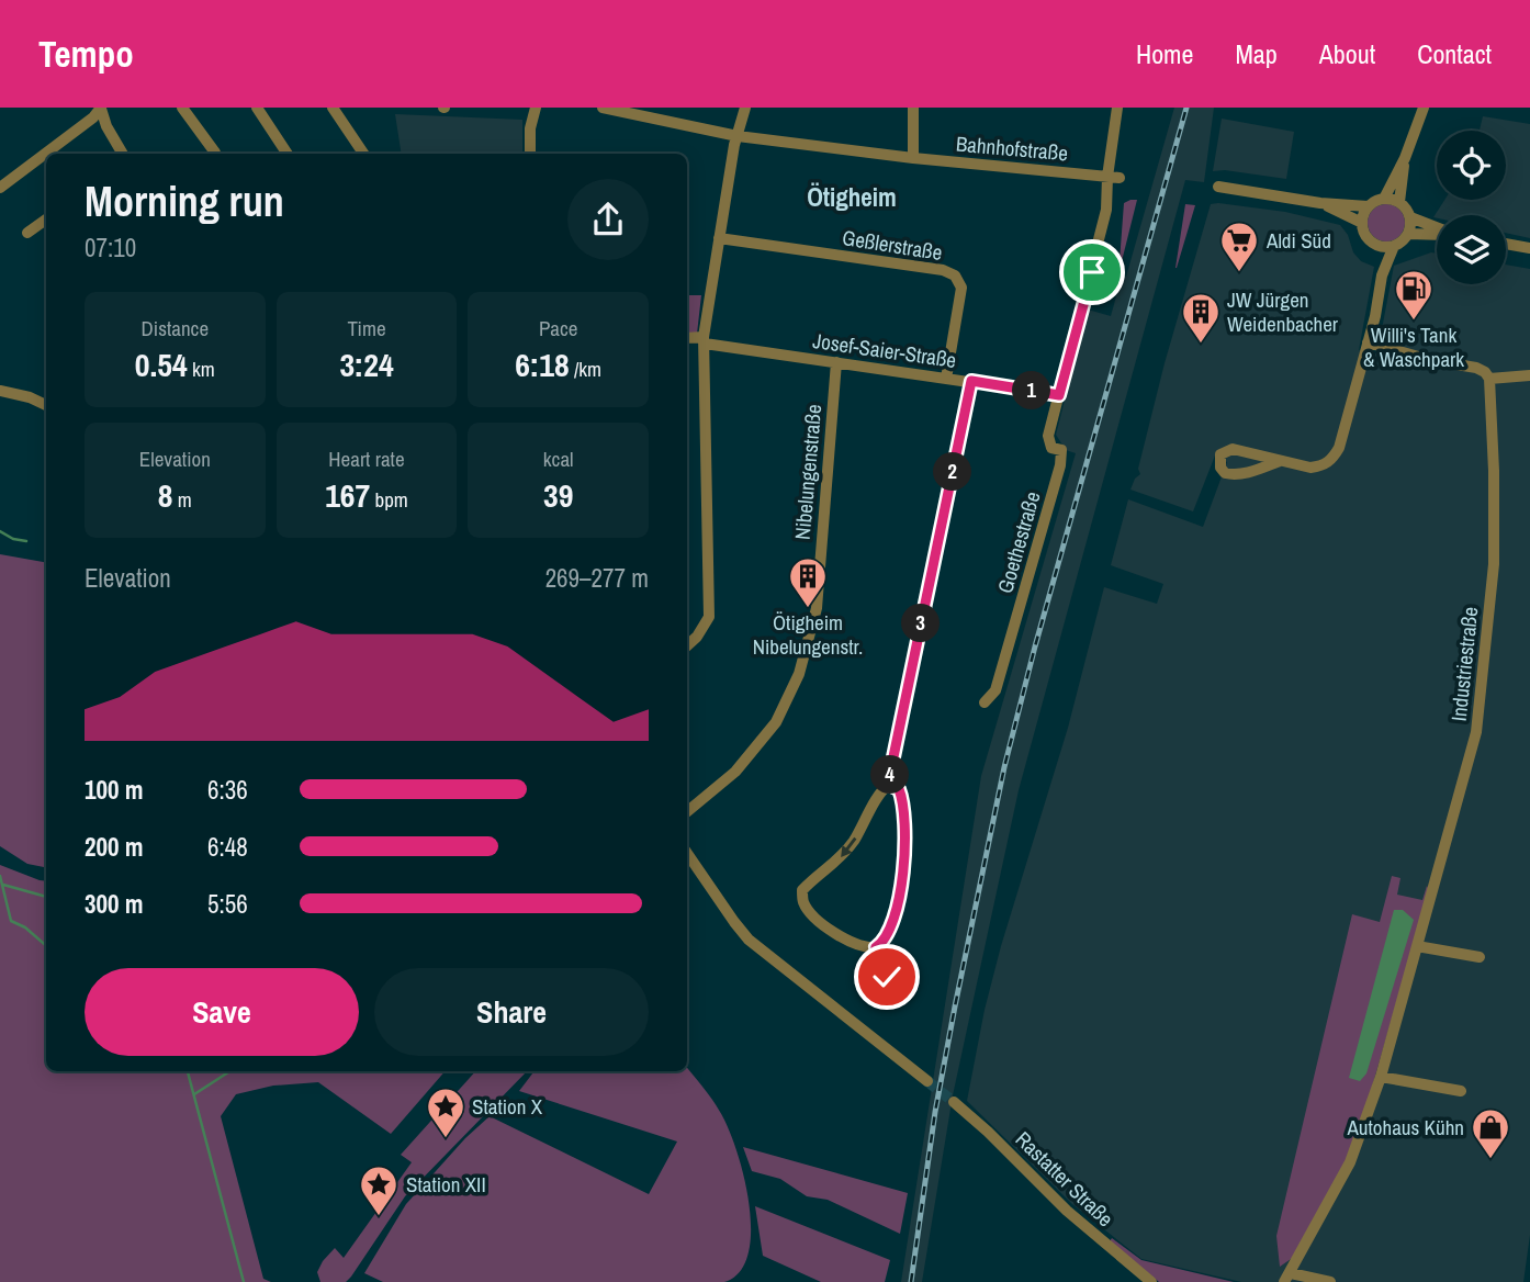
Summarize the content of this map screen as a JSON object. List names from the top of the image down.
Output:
{
  "streets": {
    "street": [
      "Bahnhofstraße",
      "Geßlerstraße",
      "Josef-Saier-Straße",
      "Nibelungenstraße",
      "Goethestraße",
      "Industriestraße",
      "Rastatter Straße"
    ]
  },
  "crossings": [
    ["Geßlerstraße", "Josef-Saier-Straße"],
    ["Josef-Saier-Straße", "Nibelungenstraße"],
    ["Josef-Saier-Straße", "Goethestraße"]
  ],
  "districts": ["Ötigheim"],
  "places": {
    "supermarket": ["Aldi Süd"],
    "fuel station": ["Willi's Tank & Waschpark"],
    "building": ["JW Jürgen Weidenbacher", "Ötigheim Nibelungenstr."],
    "place": ["Station X", "Station XII"],
    "shop": ["Autohaus Kühn"]
  },
  "page": {
    "header": "Tempo",
    "nav": [
      "Home",
      "Map",
      "About",
      "Contact"
    ],
    "heading": ["Morning run", "07:10"],
    "stats": [
      ["Distance", "0.54 km"],
      ["Time", "3:24"],
      ["Pace", "6:18 /km"],
      ["Elevation", "8 m"],
      ["Heart rate", "167 bpm"],
      ["kcal", "39"]
    ],
    "pins": [
      "1",
      "2",
      "3",
      "4"
    ],
    "chart": ["Elevation", "269–277 m"],
    "list": [
      {
        "name": "100 m",
        "note": "6:36"
      },
      {
        "name": "200 m",
        "note": "6:48"
      },
      {
        "name": "300 m",
        "note": "5:56"
      }
    ],
    "buttons": ["Save", "Share"]
  }
}
